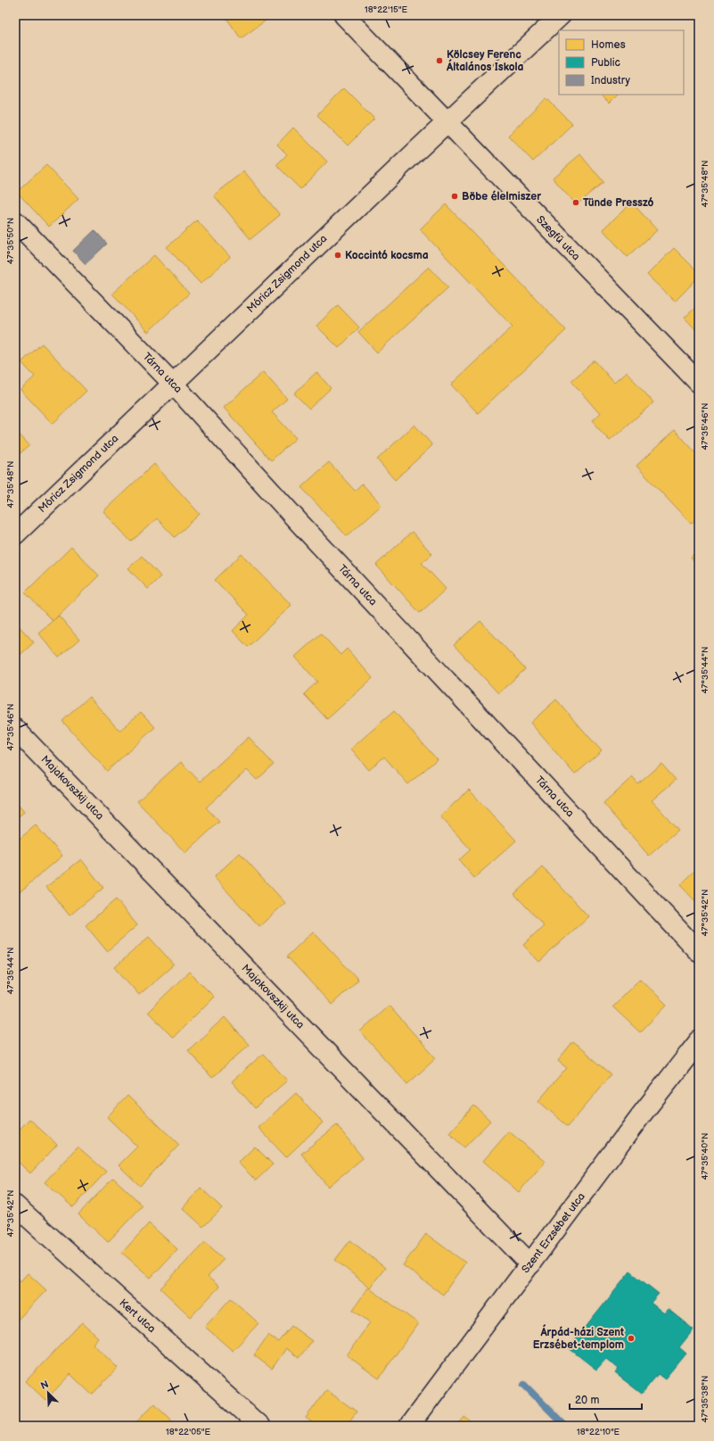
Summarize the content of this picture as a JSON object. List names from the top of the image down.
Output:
{
  "streets": {
    "street": [
      "Szegfű utca",
      "Móricz Zsigmond utca",
      "Tárna utca",
      "Majakovszkij utca",
      "Szent Erzsébet utca",
      "Kert utca"
    ]
  },
  "crossings": [
    ["Szegfű utca", "Móricz Zsigmond utca"],
    ["Móricz Zsigmond utca", "Tárna utca"],
    ["Majakovszkij utca", "Szent Erzsébet utca"]
  ],
  "places": [
    "Kölcsey Ferenc Általános Iskola",
    "Böbe élelmiszer",
    "Tünde Presszó",
    "Koccintó kocsma",
    "Árpád-házi Szent Erzsébet-templom"
  ],
  "legend": ["Homes", "Public", "Industry"],
  "scale_bar": "20 m",
  "north": "top left",
  "coordinates": [
    "18°22'15\"E",
    "47°35'48\"N",
    "47°35'50\"N",
    "47°35'46\"N",
    "47°35'44\"N",
    "47°35'42\"N",
    "47°35'40\"N",
    "47°35'38\"N",
    "18°22'05\"E",
    "18°22'10\"E"
  ]
}
